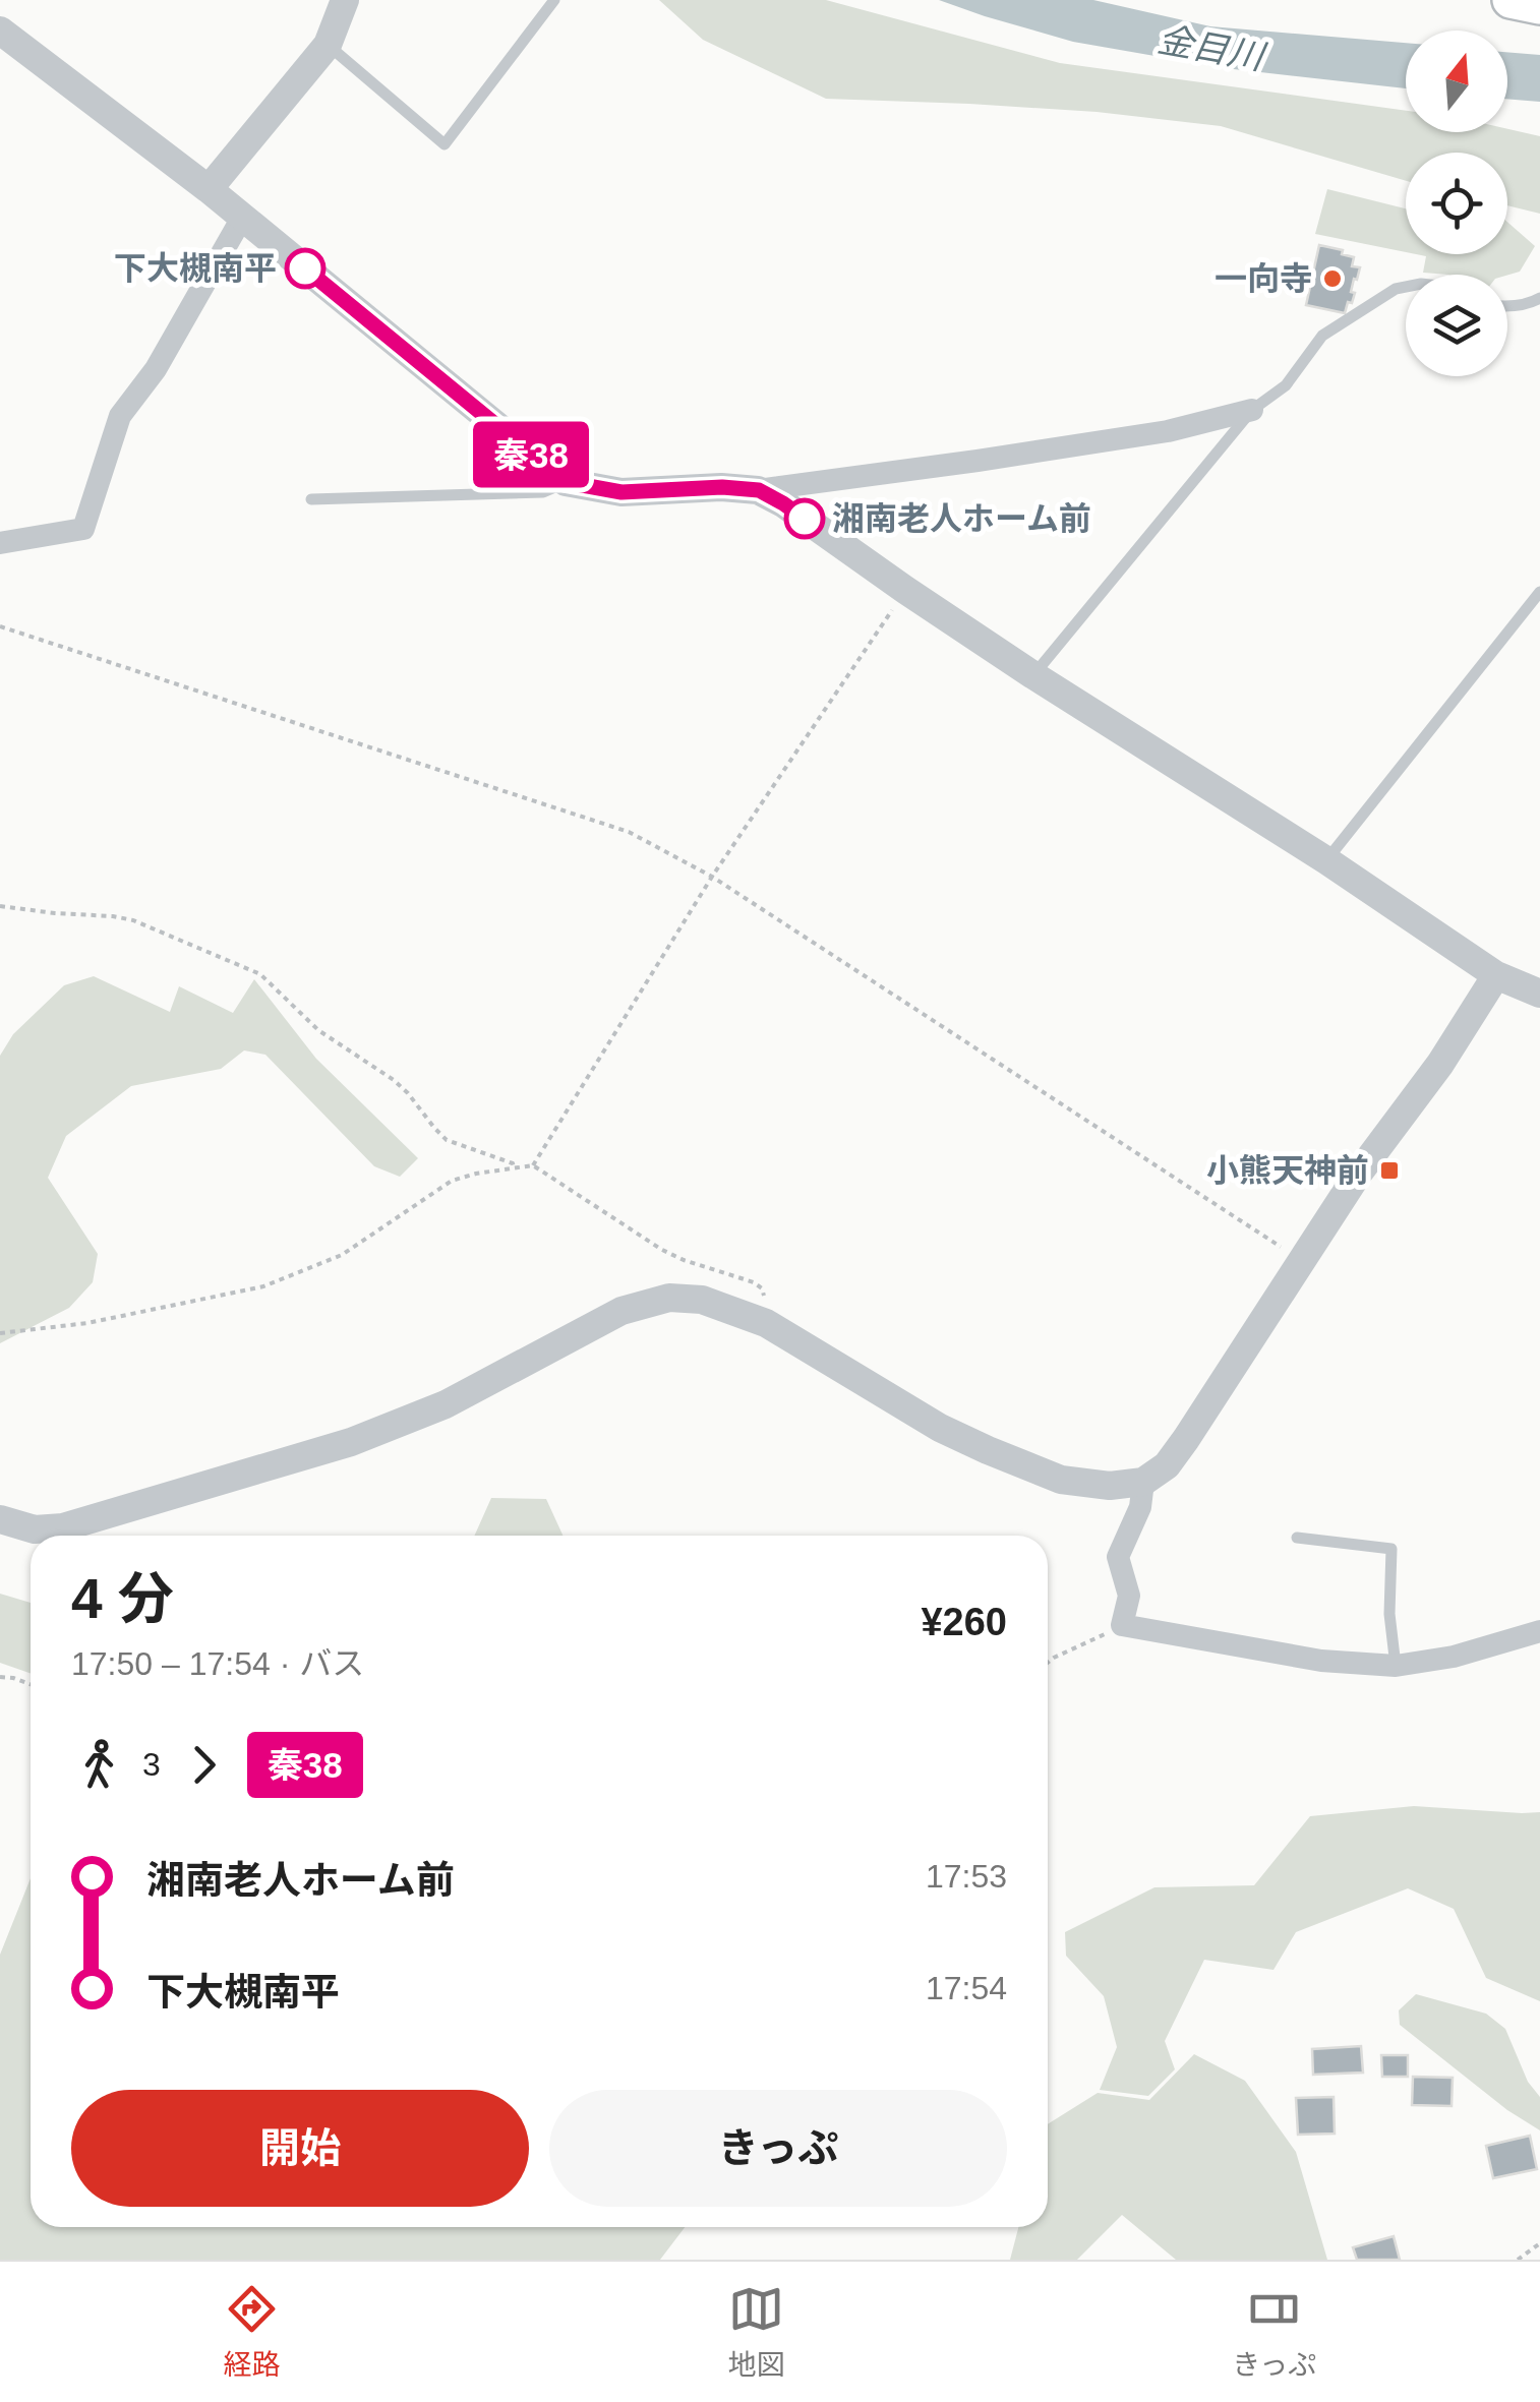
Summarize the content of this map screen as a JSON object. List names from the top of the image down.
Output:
{
  "water": ["金目川"],
  "places": {
    "other": ["下大槻南平", "一向寺", "湘南老人ホーム前"],
    "transit": ["小熊天神前"]
  },
  "lines": ["bus line 秦38"],
  "north": "top",
  "page": {
    "on_map": "秦38",
    "heading": ["4 分", "17:50 – 17:54 · バス", "¥260"],
    "legs": ["3", "秦38"],
    "list": [
      {
        "name": "湘南老人ホーム前",
        "value": "17:53"
      },
      {
        "name": "下大槻南平",
        "value": "17:54"
      }
    ],
    "buttons": ["開始", "きっぷ"],
    "tabs": ["経路", "地図", "きっぷ"]
  }
}
